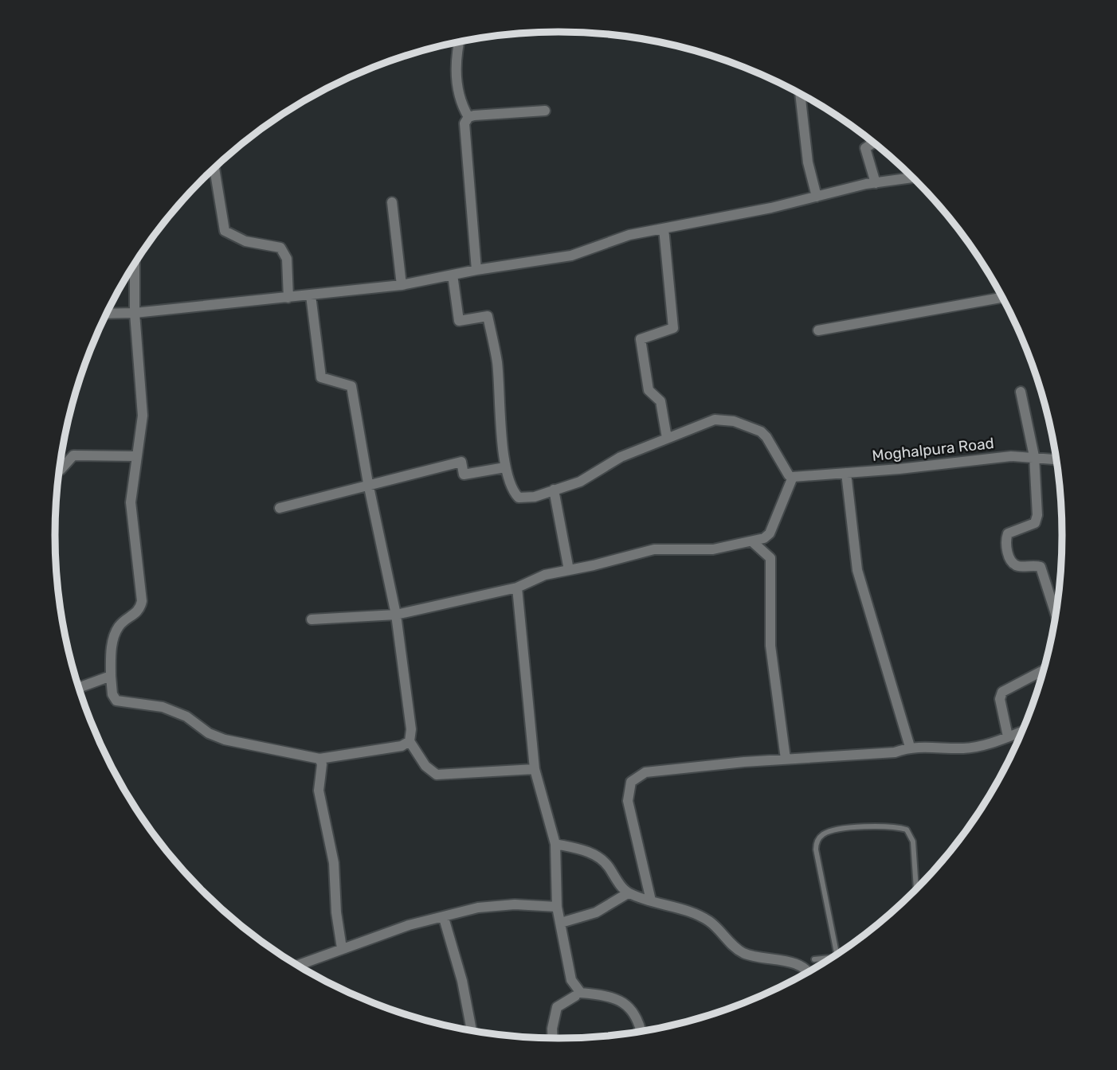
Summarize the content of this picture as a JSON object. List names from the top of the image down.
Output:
{
  "streets": {
    "street": ["Moghalpura Road"]
  }
}
